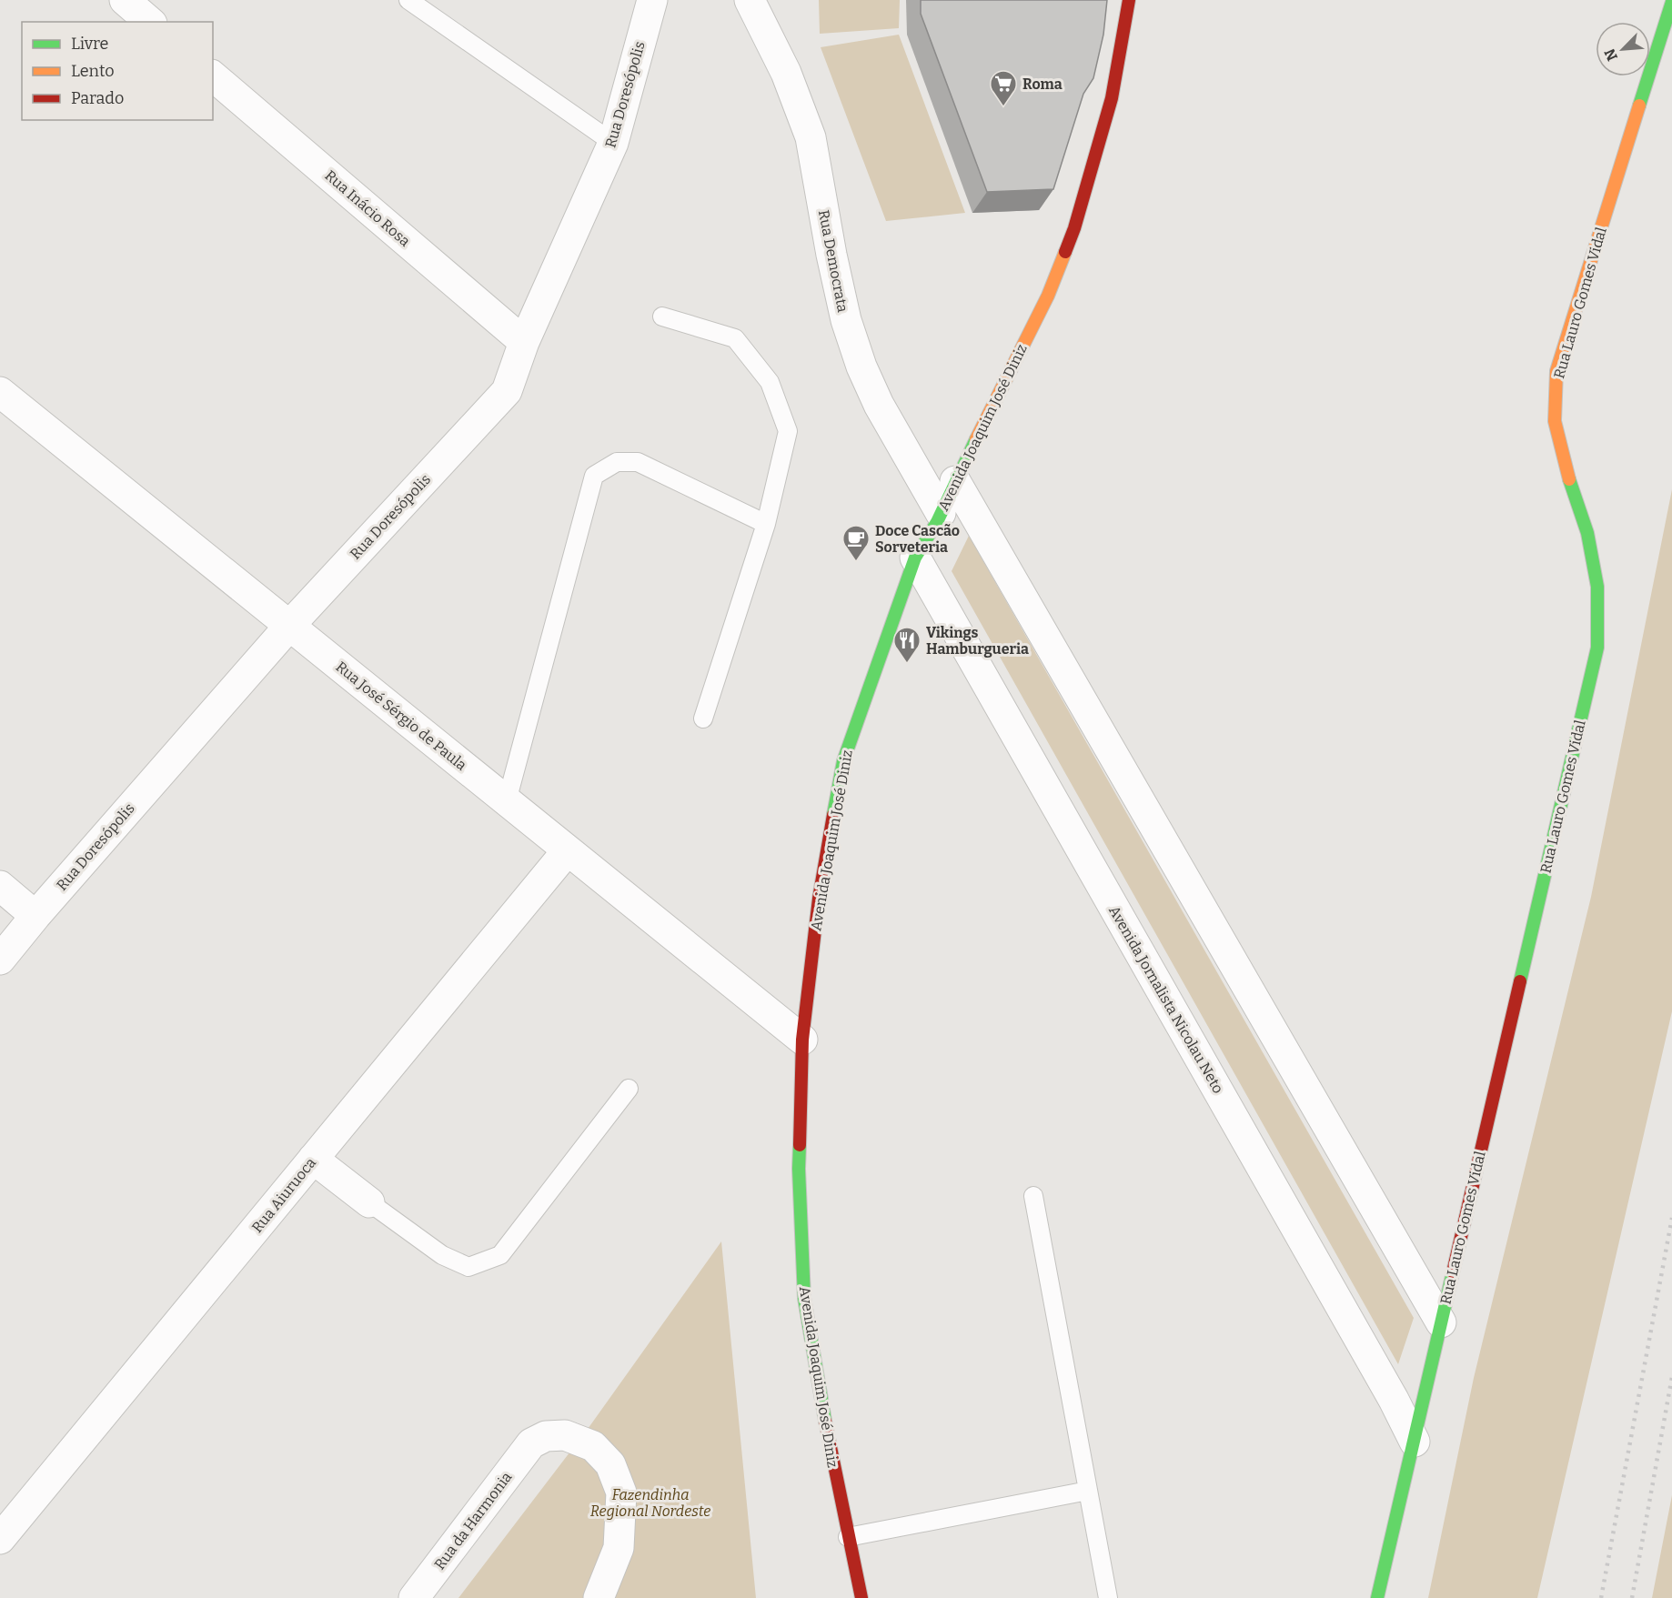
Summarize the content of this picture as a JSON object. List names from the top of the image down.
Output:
{
  "streets": {
    "street": [
      "Rua Doresópolis",
      "Rua Inácio Rosa",
      "Rua Democrata",
      "Rua Lauro Gomes Vidal",
      "Avenida Joaquim José Diniz",
      "Rua José Sérgio de Paula",
      "Avenida Jornalista Nicolau Neto",
      "Rua Aiuruoca",
      "Rua da Harmonia"
    ]
  },
  "crossings": [
    ["Rua Doresópolis", "Rua Inácio Rosa"],
    ["Rua Doresópolis", "Rua José Sérgio de Paula"],
    ["Rua Democrata", "Avenida Joaquim José Diniz"],
    ["Rua Lauro Gomes Vidal", "Avenida Jornalista Nicolau Neto"],
    ["Avenida Joaquim José Diniz", "Rua José Sérgio de Paula"],
    ["Avenida Joaquim José Diniz", "Avenida Jornalista Nicolau Neto"],
    ["Rua José Sérgio de Paula", "Rua Aiuruoca"]
  ],
  "parks": ["Fazendinha Regional Nordeste"],
  "places": {
    "supermarket": ["Roma"],
    "cafe": ["Doce Cascão Sorveteria"],
    "restaurant": ["Vikings Hamburgueria"]
  },
  "legend": ["Livre", "Lento", "Parado"],
  "north": "bottom left"
}
